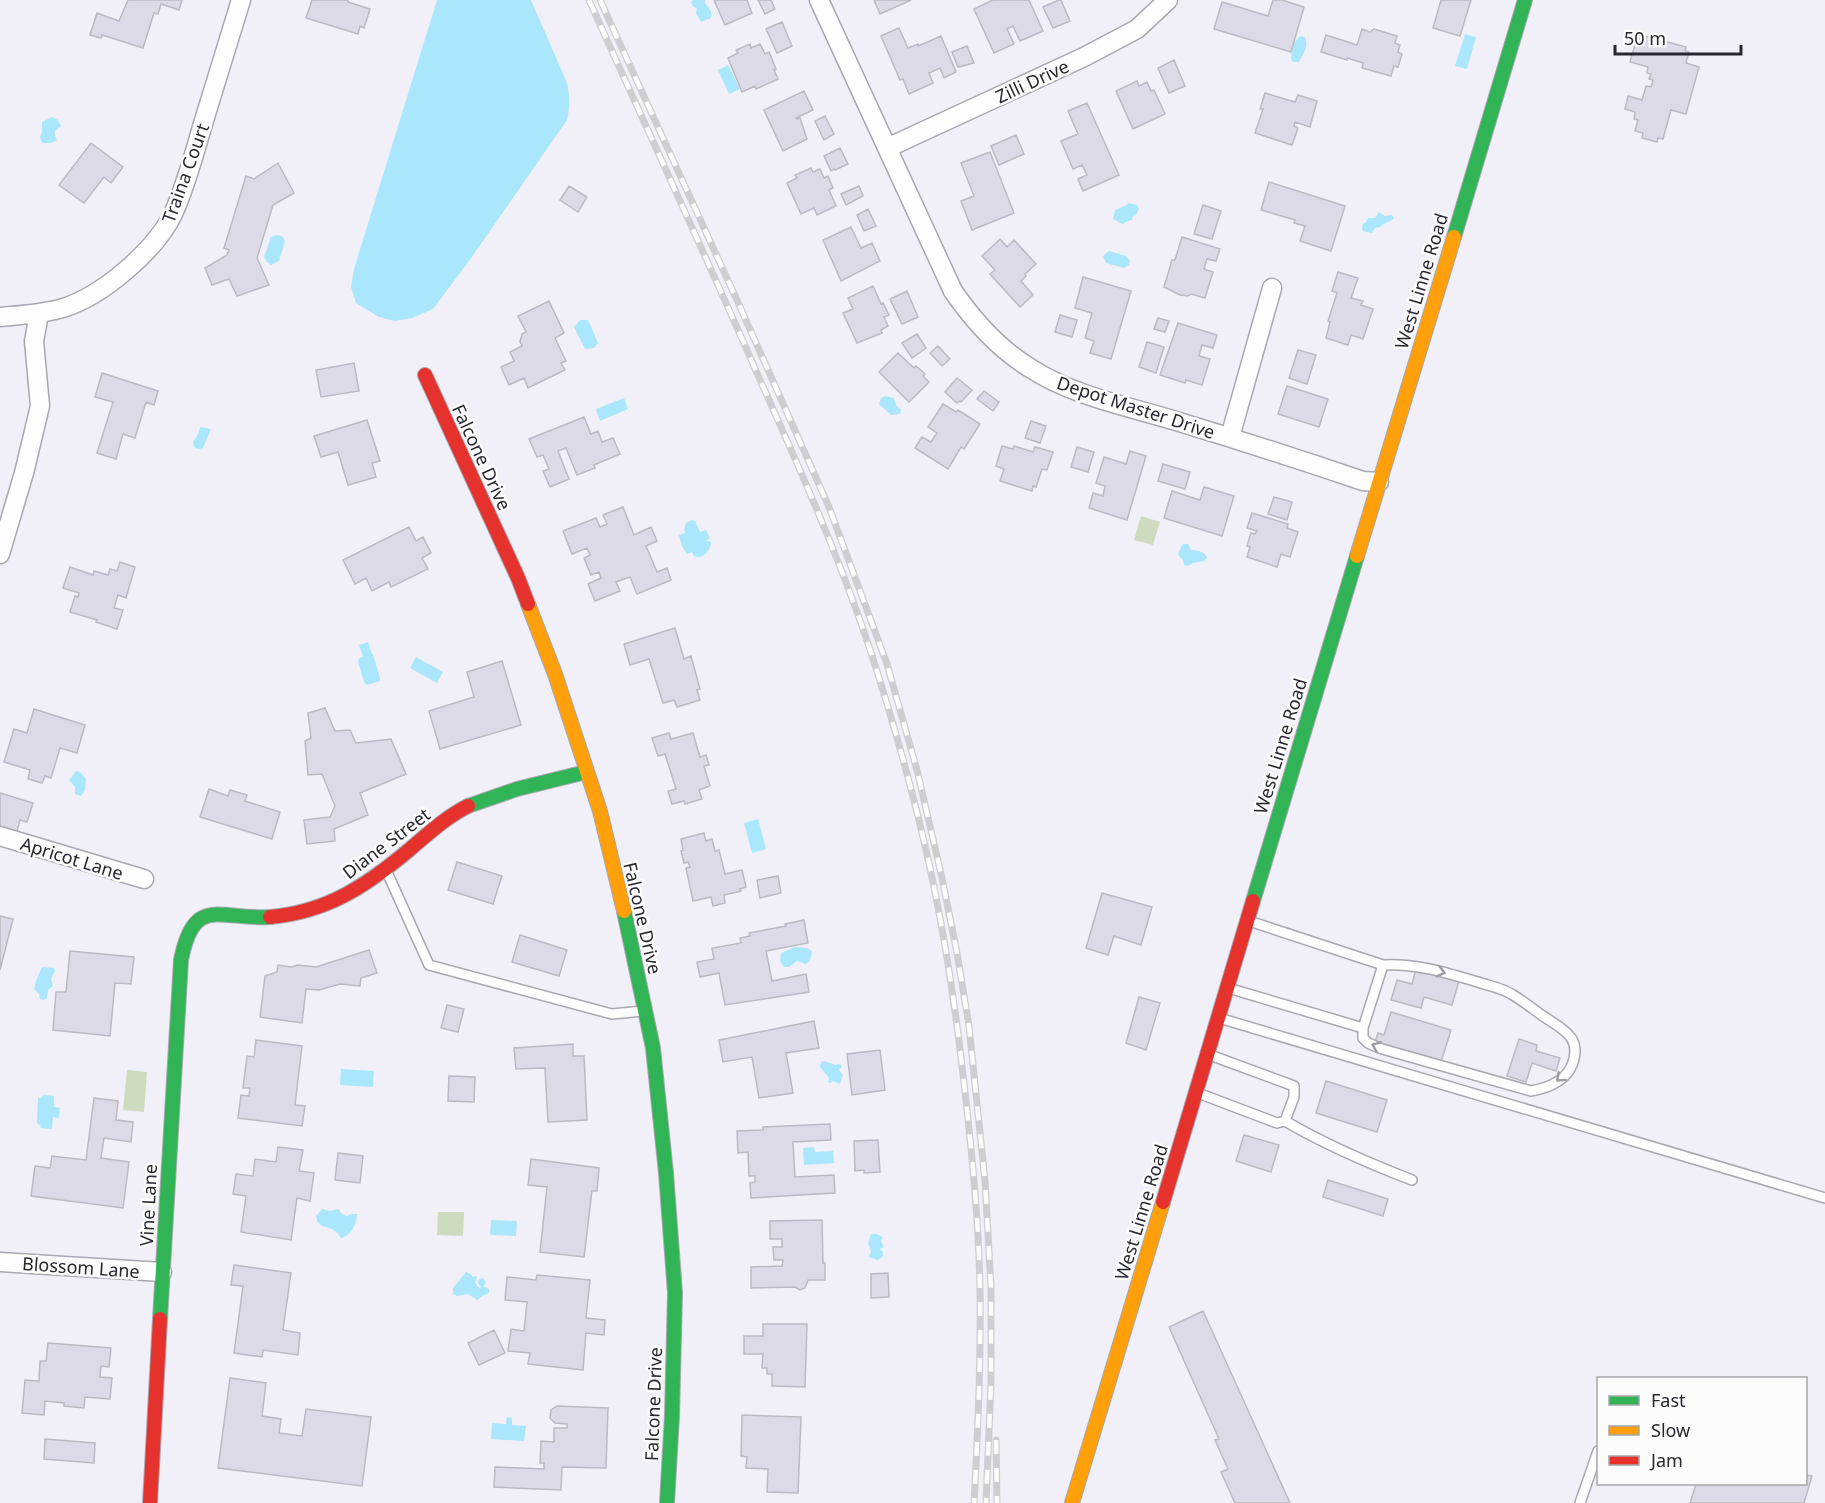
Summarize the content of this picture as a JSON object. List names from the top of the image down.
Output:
{
  "streets": {
    "street": [
      "Zilli Drive",
      "Traina Court",
      "West Linne Road",
      "Depot Master Drive",
      "Falcone Drive",
      "Diane Street",
      "Apricot Lane",
      "Vine Lane",
      "Blossom Lane"
    ]
  },
  "crossings": [
    ["Zilli Drive", "Depot Master Drive"],
    ["West Linne Road", "Depot Master Drive"],
    ["Falcone Drive", "Diane Street"],
    ["Diane Street", "Vine Lane"],
    ["Vine Lane", "Blossom Lane"]
  ],
  "legend": ["Fast", "Slow", "Jam"],
  "scale_bar": "50 m"
}
